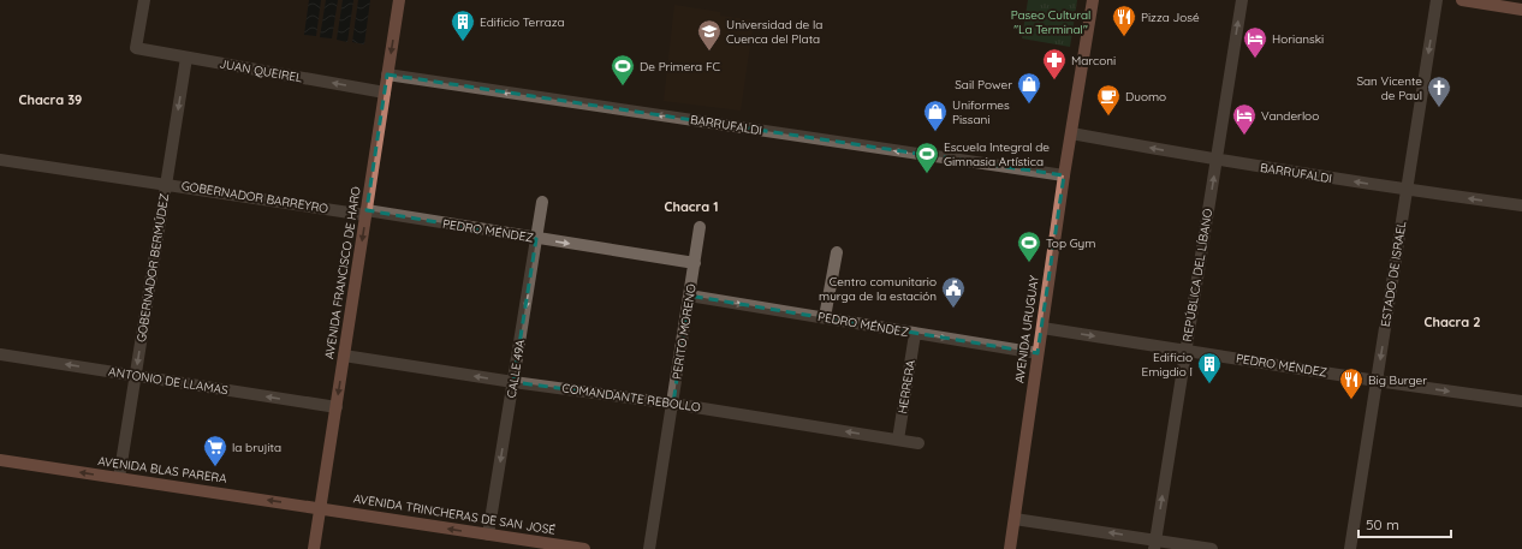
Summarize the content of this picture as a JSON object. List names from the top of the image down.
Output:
{
  "streets": {
    "main road": [
      "AVENIDA FRANCISCO DE HARO",
      "AVENIDA URUGUAY",
      "AVENIDA BLAS PARERA",
      "AVENIDA TRINCHERAS DE SAN JOSÉ"
    ],
    "street": [
      "JUAN QUEIREL",
      "BARRUFALDI",
      "GOBERNADOR BARREYRO",
      "PEDRO MÉNDEZ",
      "GOBERNADOR BERMÚDEZ",
      "ESTADO DE ISRAEL",
      "REPÚBLICA DEL LÍBANO",
      "PERITO MORENO",
      "CALLE 49A",
      "ANTONIO DE LLAMAS",
      "HERRERA",
      "COMANDANTE REBOLLO"
    ]
  },
  "crossings": [
    ["JUAN QUEIREL", "GOBERNADOR BERMÚDEZ"],
    ["JUAN QUEIREL", "AVENIDA FRANCISCO DE HARO"],
    ["BARRUFALDI", "AVENIDA FRANCISCO DE HARO"],
    ["BARRUFALDI", "ESTADO DE ISRAEL"],
    ["BARRUFALDI", "REPÚBLICA DEL LÍBANO"],
    ["BARRUFALDI", "AVENIDA URUGUAY"],
    ["GOBERNADOR BARREYRO", "PEDRO MÉNDEZ"],
    ["GOBERNADOR BARREYRO", "GOBERNADOR BERMÚDEZ"],
    ["GOBERNADOR BARREYRO", "AVENIDA FRANCISCO DE HARO"],
    ["PEDRO MÉNDEZ", "AVENIDA FRANCISCO DE HARO"],
    ["PEDRO MÉNDEZ", "ESTADO DE ISRAEL"],
    ["PEDRO MÉNDEZ", "REPÚBLICA DEL LÍBANO"],
    ["PEDRO MÉNDEZ", "AVENIDA URUGUAY"],
    ["PEDRO MÉNDEZ", "PERITO MORENO"],
    ["PEDRO MÉNDEZ", "CALLE 49A"],
    ["PEDRO MÉNDEZ", "HERRERA"],
    ["GOBERNADOR BERMÚDEZ", "ANTONIO DE LLAMAS"],
    ["GOBERNADOR BERMÚDEZ", "AVENIDA BLAS PARERA"],
    ["AVENIDA FRANCISCO DE HARO", "ANTONIO DE LLAMAS"],
    ["AVENIDA FRANCISCO DE HARO", "COMANDANTE REBOLLO"],
    ["AVENIDA FRANCISCO DE HARO", "AVENIDA BLAS PARERA"],
    ["AVENIDA FRANCISCO DE HARO", "AVENIDA TRINCHERAS DE SAN JOSÉ"],
    ["PERITO MORENO", "COMANDANTE REBOLLO"],
    ["CALLE 49A", "COMANDANTE REBOLLO"],
    ["CALLE 49A", "AVENIDA TRINCHERAS DE SAN JOSÉ"],
    ["HERRERA", "COMANDANTE REBOLLO"],
    ["AVENIDA BLAS PARERA", "AVENIDA TRINCHERAS DE SAN JOSÉ"]
  ],
  "one_way": [
    "JUAN QUEIREL",
    "BARRUFALDI",
    "PEDRO MÉNDEZ",
    "GOBERNADOR BERMÚDEZ",
    "AVENIDA FRANCISCO DE HARO",
    "ESTADO DE ISRAEL",
    "REPÚBLICA DEL LÍBANO",
    "CALLE 49A",
    "ANTONIO DE LLAMAS",
    "COMANDANTE REBOLLO",
    "AVENIDA BLAS PARERA",
    "AVENIDA TRINCHERAS DE SAN JOSÉ"
  ],
  "districts": ["Chacra 39", "Chacra 1", "Chacra 2"],
  "parks": ["Paseo Cultural \"La Terminal\""],
  "places": {
    "restaurant": ["Pizza José", "Big Burger"],
    "building": ["Edificio Terraza", "Edificio Emigdio I"],
    "school or university": ["Universidad de la Cuenca del Plata"],
    "hotel": ["Horianski", "Vanderloo"],
    "pharmacy": ["Marconi"],
    "sports": ["De Primera FC", "Escuela Integral de Gimnasia Artística", "Top Gym"],
    "shop": ["Sail Power", "Uniformes Pissani"],
    "church": ["San Vicente de Paul"],
    "cafe": ["Duomo"],
    "public building": ["Centro comunitario murga de la estación"],
    "supermarket": ["la brujita"]
  },
  "scale_bar": "50 m"
}
